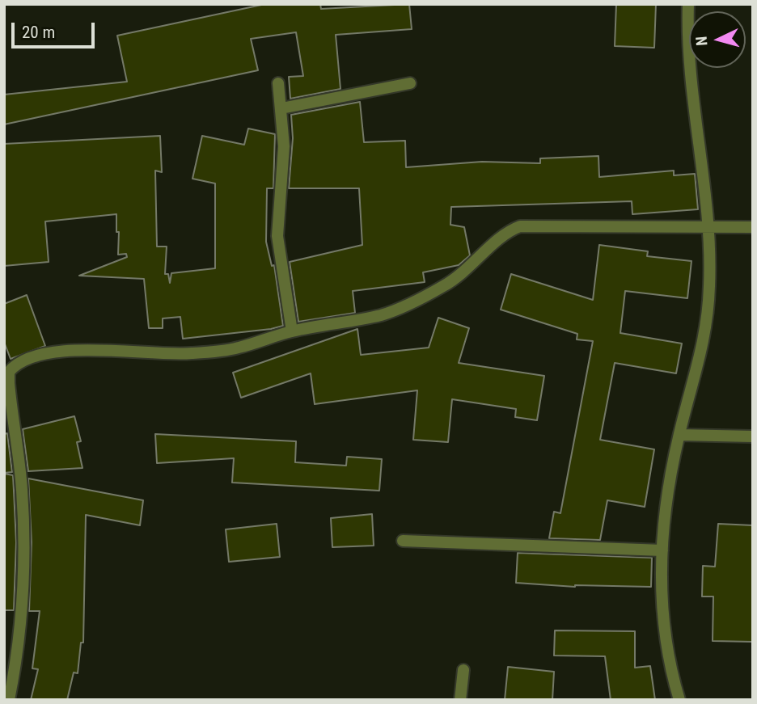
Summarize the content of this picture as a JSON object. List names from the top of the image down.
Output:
{
  "scale_bar": "20 m",
  "north": "left"
}
